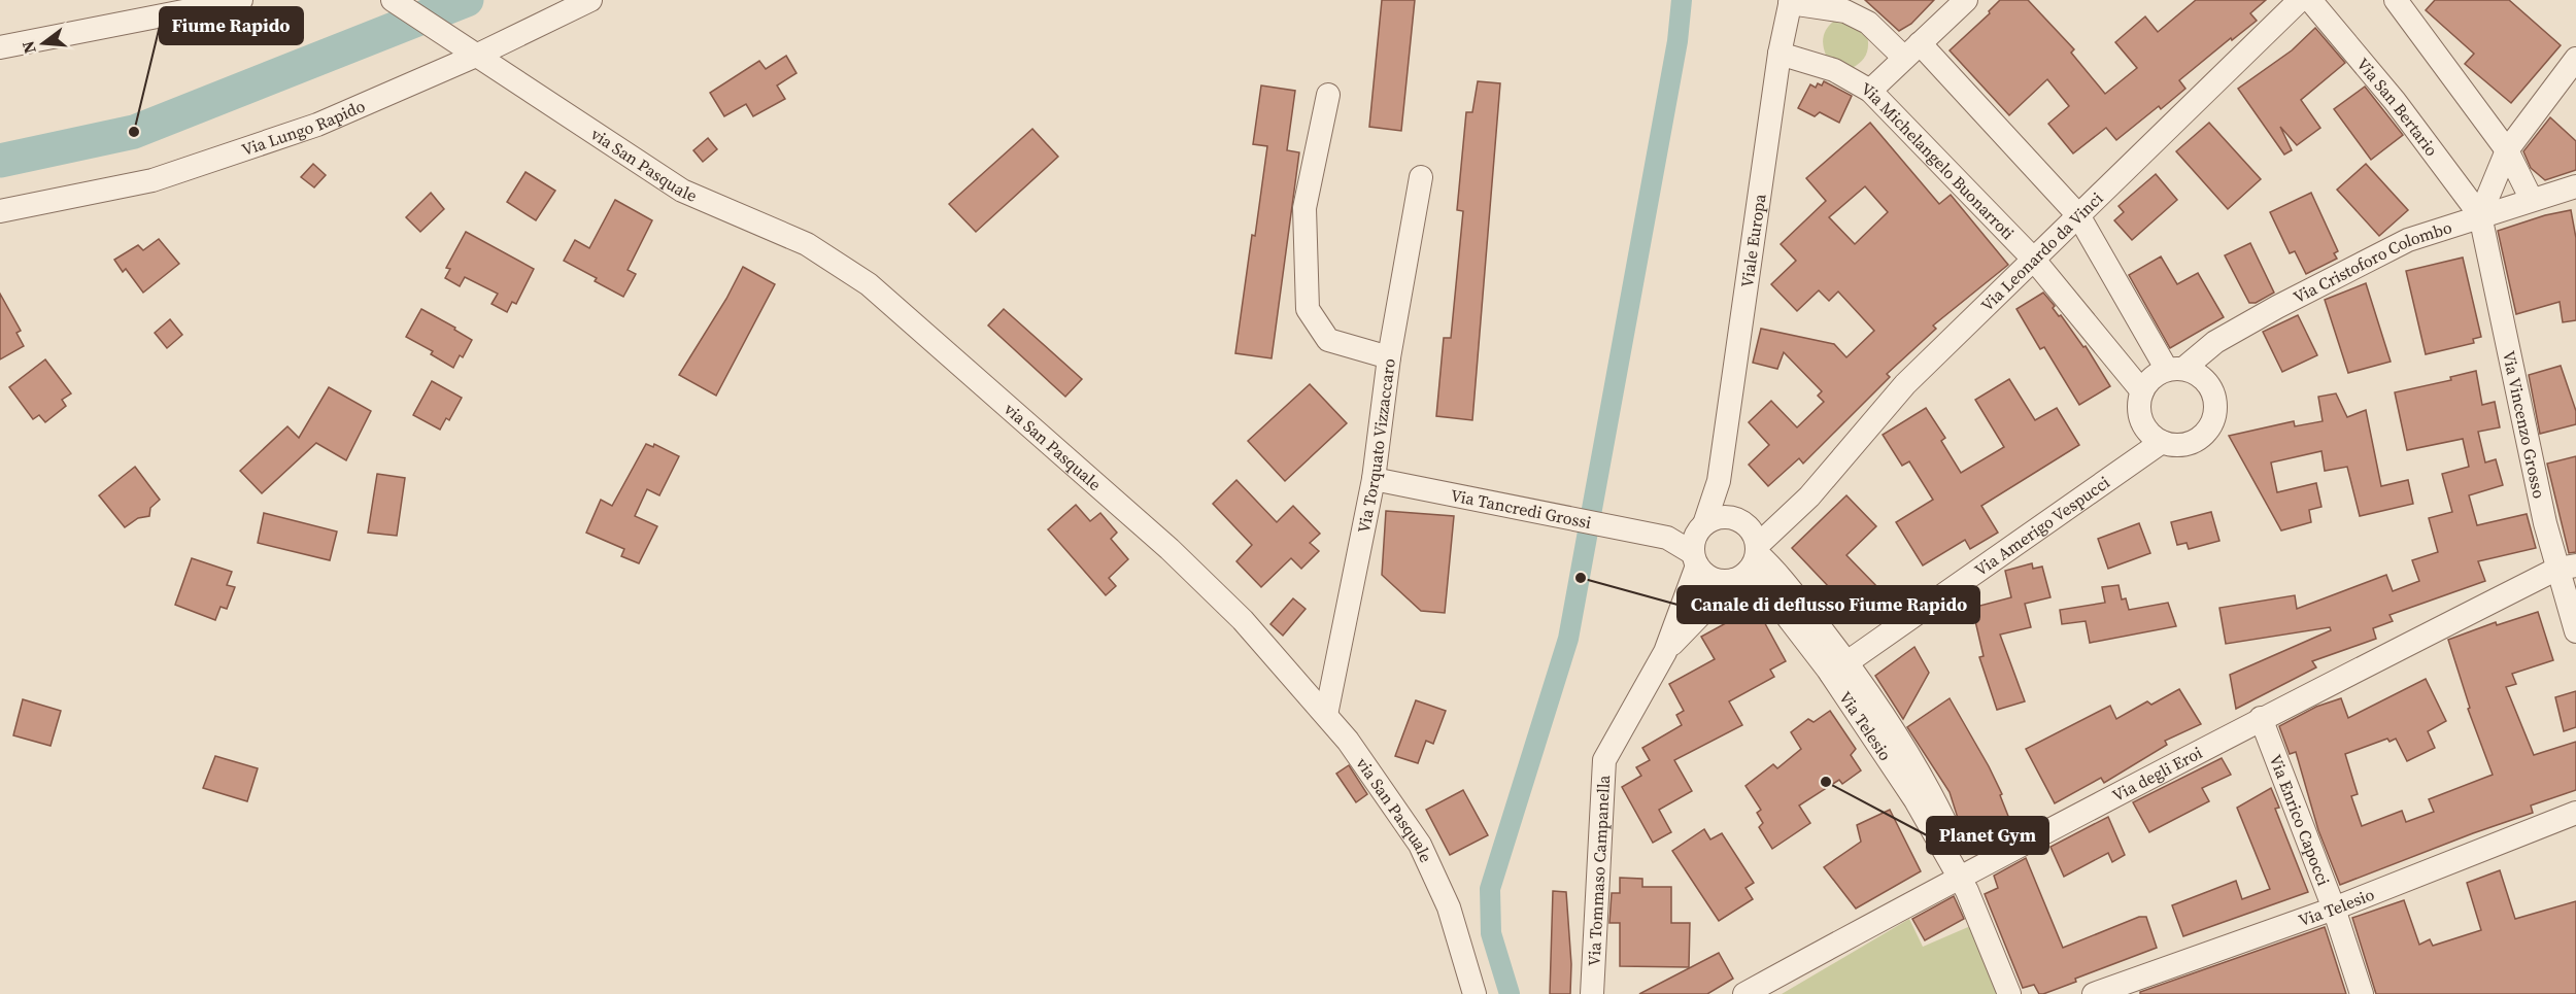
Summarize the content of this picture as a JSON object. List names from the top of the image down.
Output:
{
  "streets": {
    "street": [
      "Via San Bertario",
      "Via Lungo Rapido",
      "Via Michelangelo Buonarroti",
      "via San Pasquale",
      "Viale Europa",
      "Via Leonardo da Vinci",
      "Via Cristoforo Colombo",
      "Via Vincenzo Grosso",
      "Via Torquato Vizzaccaro",
      "Via Tancredi Grossi",
      "Via Amerigo Vespucci",
      "Via Telesio",
      "Via degli Eroi",
      "Via Enrico Capocci",
      "Via Tommaso Campanella"
    ]
  },
  "crossings": [
    ["Via San Bertario", "Via Cristoforo Colombo"],
    ["Via San Bertario", "Via Vincenzo Grosso"],
    ["Via Lungo Rapido", "via San Pasquale"],
    ["Via Michelangelo Buonarroti", "Viale Europa"],
    ["Via Michelangelo Buonarroti", "Via Leonardo da Vinci"],
    ["Via Michelangelo Buonarroti", "Via Cristoforo Colombo"],
    ["Via Michelangelo Buonarroti", "Via Amerigo Vespucci"],
    ["via San Pasquale", "Via Torquato Vizzaccaro"],
    ["Viale Europa", "Via Leonardo da Vinci"],
    ["Viale Europa", "Via Tancredi Grossi"],
    ["Viale Europa", "Via Telesio"],
    ["Viale Europa", "Via Tommaso Campanella"],
    ["Via Leonardo da Vinci", "Via Tancredi Grossi"],
    ["Via Leonardo da Vinci", "Via Telesio"],
    ["Via Leonardo da Vinci", "Via Tommaso Campanella"],
    ["Via Cristoforo Colombo", "Via Vincenzo Grosso"],
    ["Via Cristoforo Colombo", "Via Amerigo Vespucci"],
    ["Via Vincenzo Grosso", "Via degli Eroi"],
    ["Via Torquato Vizzaccaro", "Via Tancredi Grossi"],
    ["Via Tancredi Grossi", "Via Telesio"],
    ["Via Tancredi Grossi", "Via Tommaso Campanella"],
    ["Via Amerigo Vespucci", "Via Telesio"],
    ["Via Telesio", "Via degli Eroi"],
    ["Via Telesio", "Via Enrico Capocci"],
    ["Via Telesio", "Via Tommaso Campanella"],
    ["Via degli Eroi", "Via Enrico Capocci"]
  ],
  "places": ["Fiume Rapido", "Canale di deflusso Fiume Rapido", "Planet Gym"],
  "north": "left"
}
